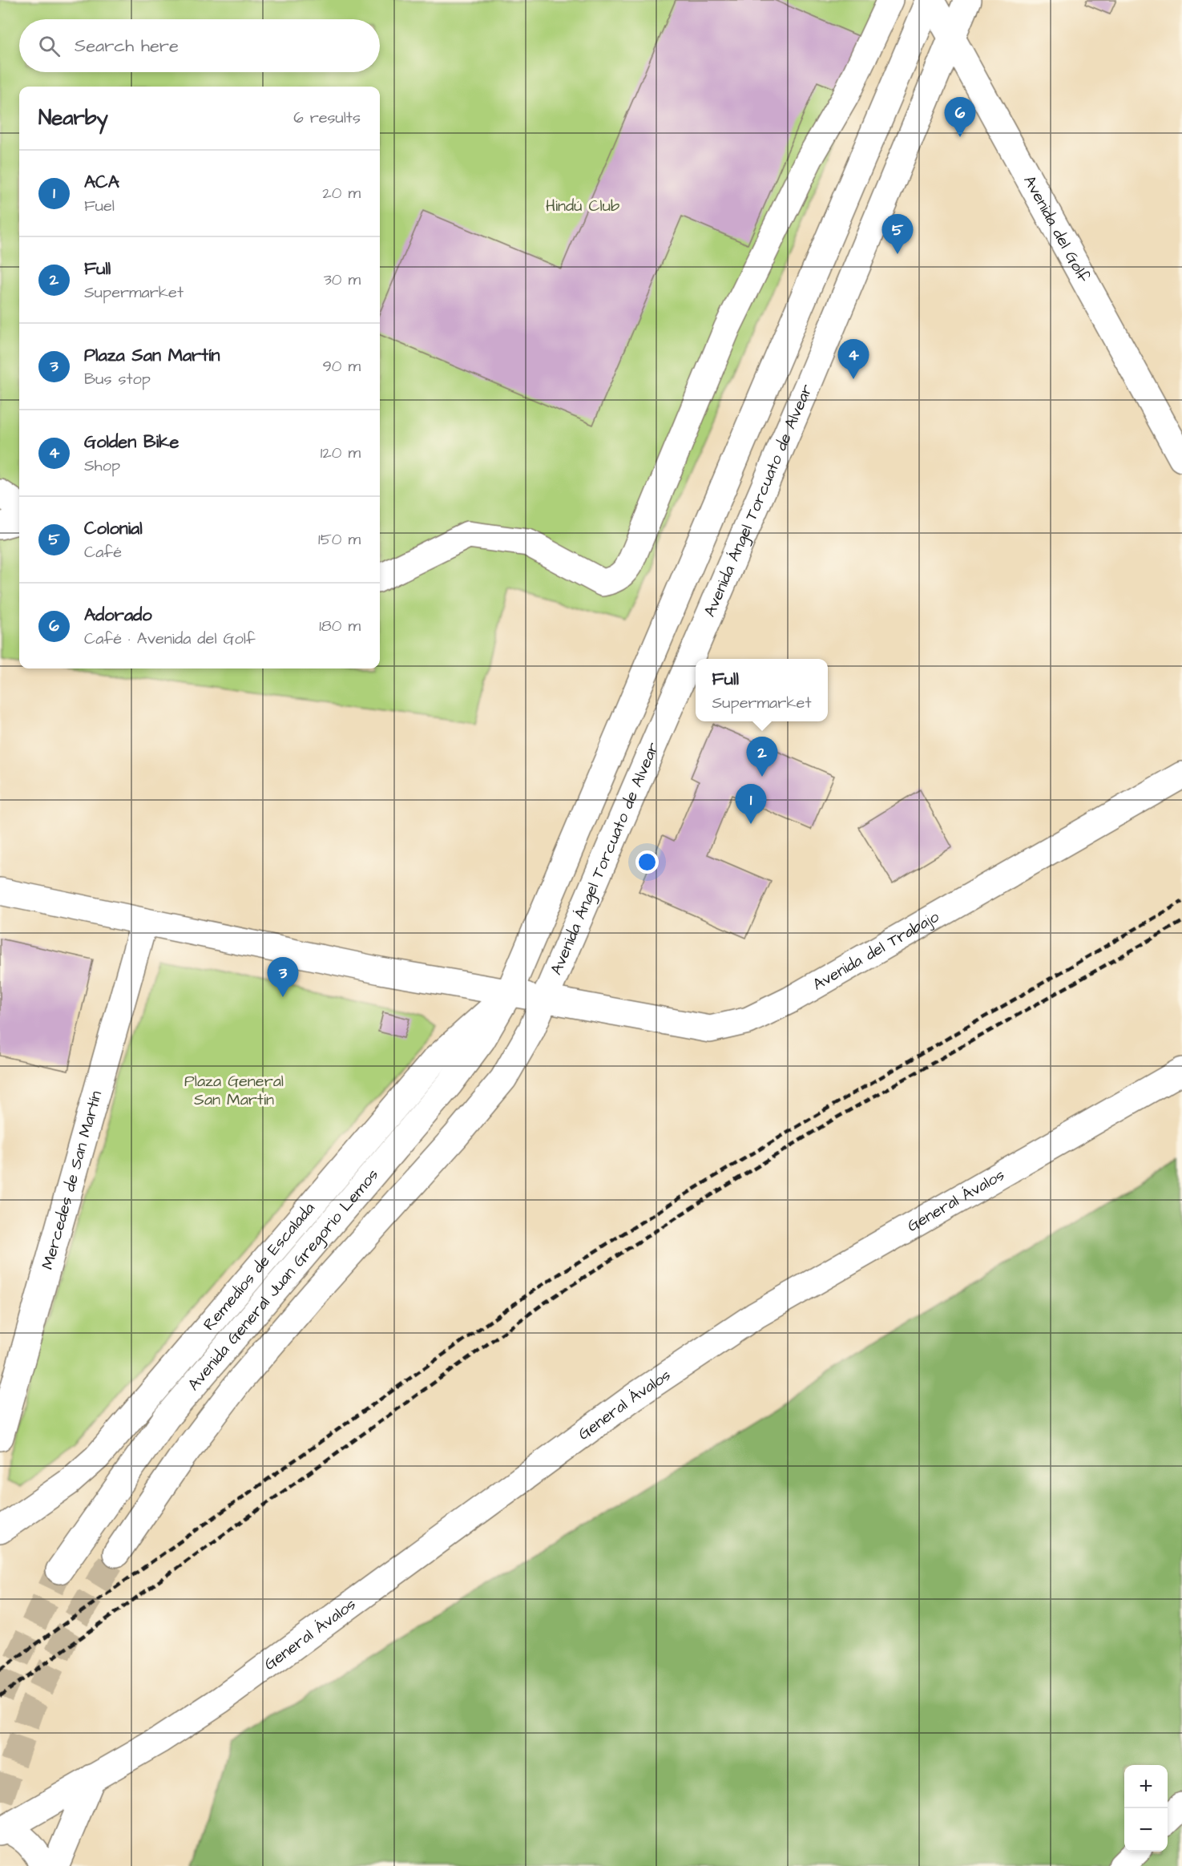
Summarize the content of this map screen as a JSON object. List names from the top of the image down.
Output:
{
  "streets": {
    "main road": [
      "Avenida del Golf",
      "Avenida Ángel Torcuato de Alvear",
      "Avenida del Trabajo",
      "Mercedes de San Martín",
      "General Ávalos",
      "Remedios de Escalada",
      "Avenida General Juan Gregorio Lemos"
    ]
  },
  "crossings": [
    ["Avenida del Golf", "Avenida Ángel Torcuato de Alvear"],
    ["Avenida Ángel Torcuato de Alvear", "Avenida del Trabajo"],
    ["Avenida Ángel Torcuato de Alvear", "Avenida General Juan Gregorio Lemos"],
    ["Avenida del Trabajo", "Mercedes de San Martín"],
    ["Avenida del Trabajo", "Remedios de Escalada"],
    ["Avenida del Trabajo", "Avenida General Juan Gregorio Lemos"],
    ["Remedios de Escalada", "Avenida General Juan Gregorio Lemos"]
  ],
  "parks": ["Hindú Club", "Plaza General San Martín"],
  "page": {
    "search": "Search here",
    "heading": ["Nearby", "6 results"],
    "pins": [
      "6",
      "5",
      "4",
      "2",
      "1",
      "3"
    ],
    "list": [
      {
        "mark": "1",
        "name": "ACA",
        "note": "Fuel",
        "value": "20 m"
      },
      {
        "mark": "2",
        "name": "Full",
        "note": "Supermarket",
        "value": "30 m"
      },
      {
        "mark": "3",
        "name": "Plaza San Martín",
        "note": "Bus stop",
        "value": "90 m"
      },
      {
        "mark": "4",
        "name": "Golden Bike",
        "note": "Shop",
        "value": "120 m"
      },
      {
        "mark": "5",
        "name": "Colonial",
        "note": "Café",
        "value": "150 m"
      },
      {
        "mark": "6",
        "name": "Adorado",
        "note": "Café · Avenida del Golf",
        "value": "180 m"
      }
    ],
    "popup": ["Full", "Supermarket"],
    "map_buttons": ["+", "−"]
  }
}
